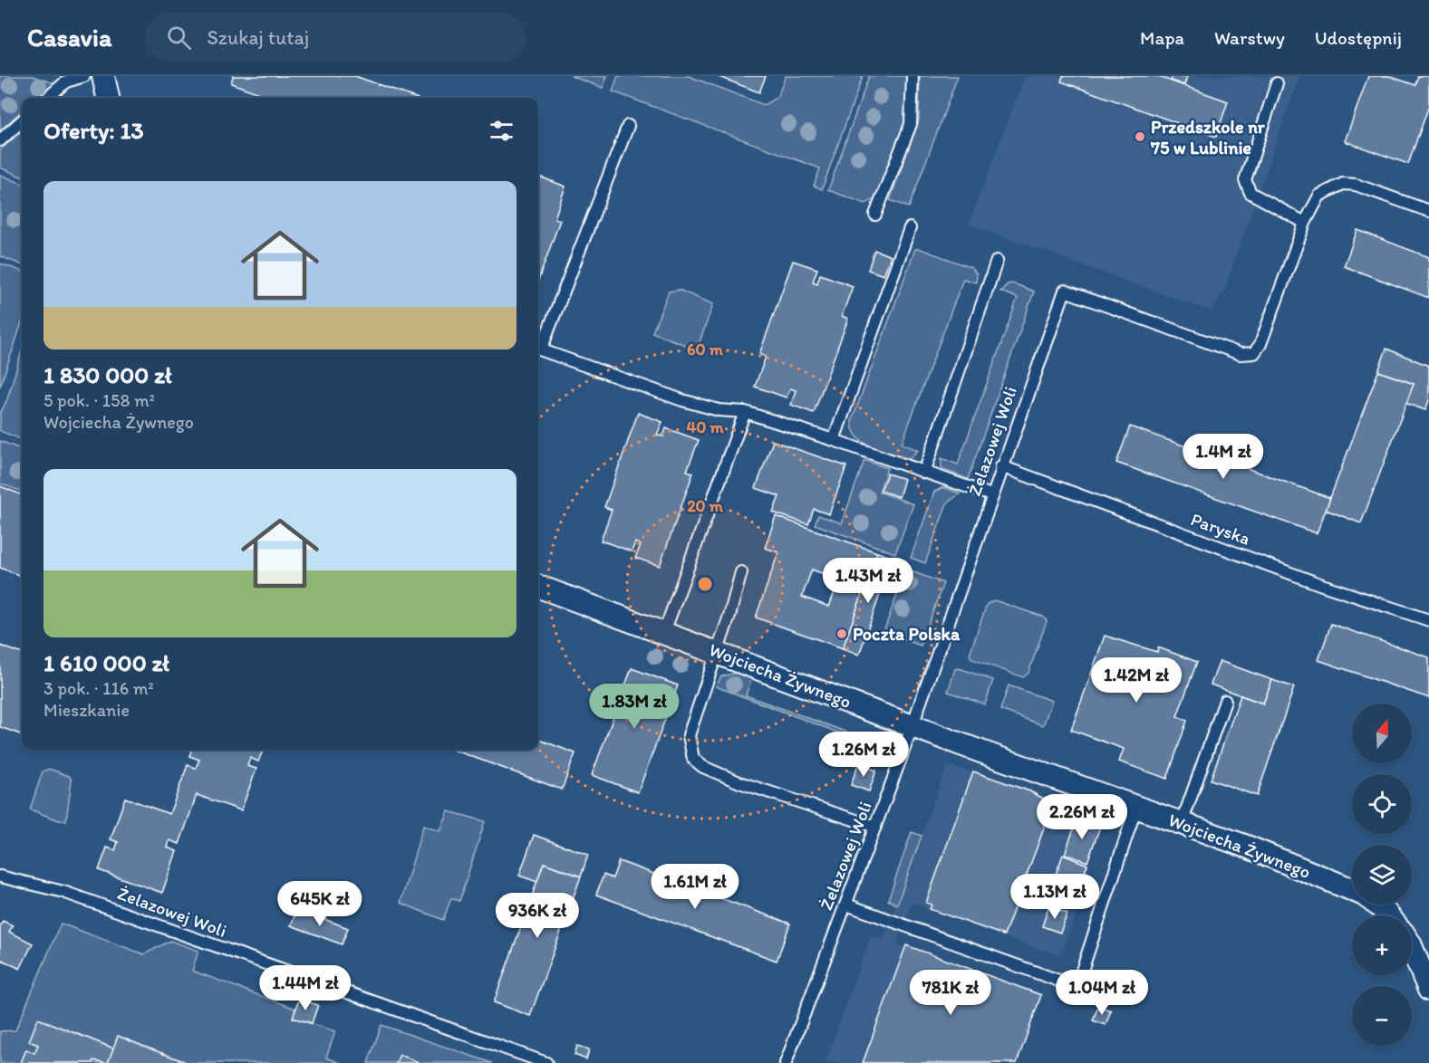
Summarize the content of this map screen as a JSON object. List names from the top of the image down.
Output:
{
  "streets": {
    "street": ["Wojciecha Żywnego"],
    "lane": ["Żelazowej Woli", "Paryska"]
  },
  "crossings": [
    ["Żelazowej Woli", "Paryska"],
    ["Żelazowej Woli", "Wojciecha Żywnego"]
  ],
  "places": ["Przedszkole nr 75 w Lublinie", "Poczta Polska"],
  "north": "top",
  "page": {
    "header": "Casavia",
    "search": "Szukaj tutaj",
    "nav": ["Mapa", "Warstwy", "Udostępnij"],
    "heading": "Oferty: 13",
    "list": [
      {
        "name": "1 830 000 zł",
        "note": "5 pok. · 158 m² · Wojciecha Żywnego"
      },
      {
        "name": "1 610 000 zł",
        "note": "3 pok. · 116 m² · Mieszkanie"
      }
    ],
    "price": [
      "1.4M zł",
      "1.43M zł",
      "1.42M zł",
      "1.83M zł",
      "1.26M zł",
      "2.26M zł",
      "1.61M zł",
      "1.13M zł",
      "645K zł",
      "936K zł",
      "1.44M zł",
      "781K zł",
      "1.04M zł"
    ],
    "map_buttons": ["+", "−"]
  },
  "rings": ["60 m", "40 m", "20 m"]
}
